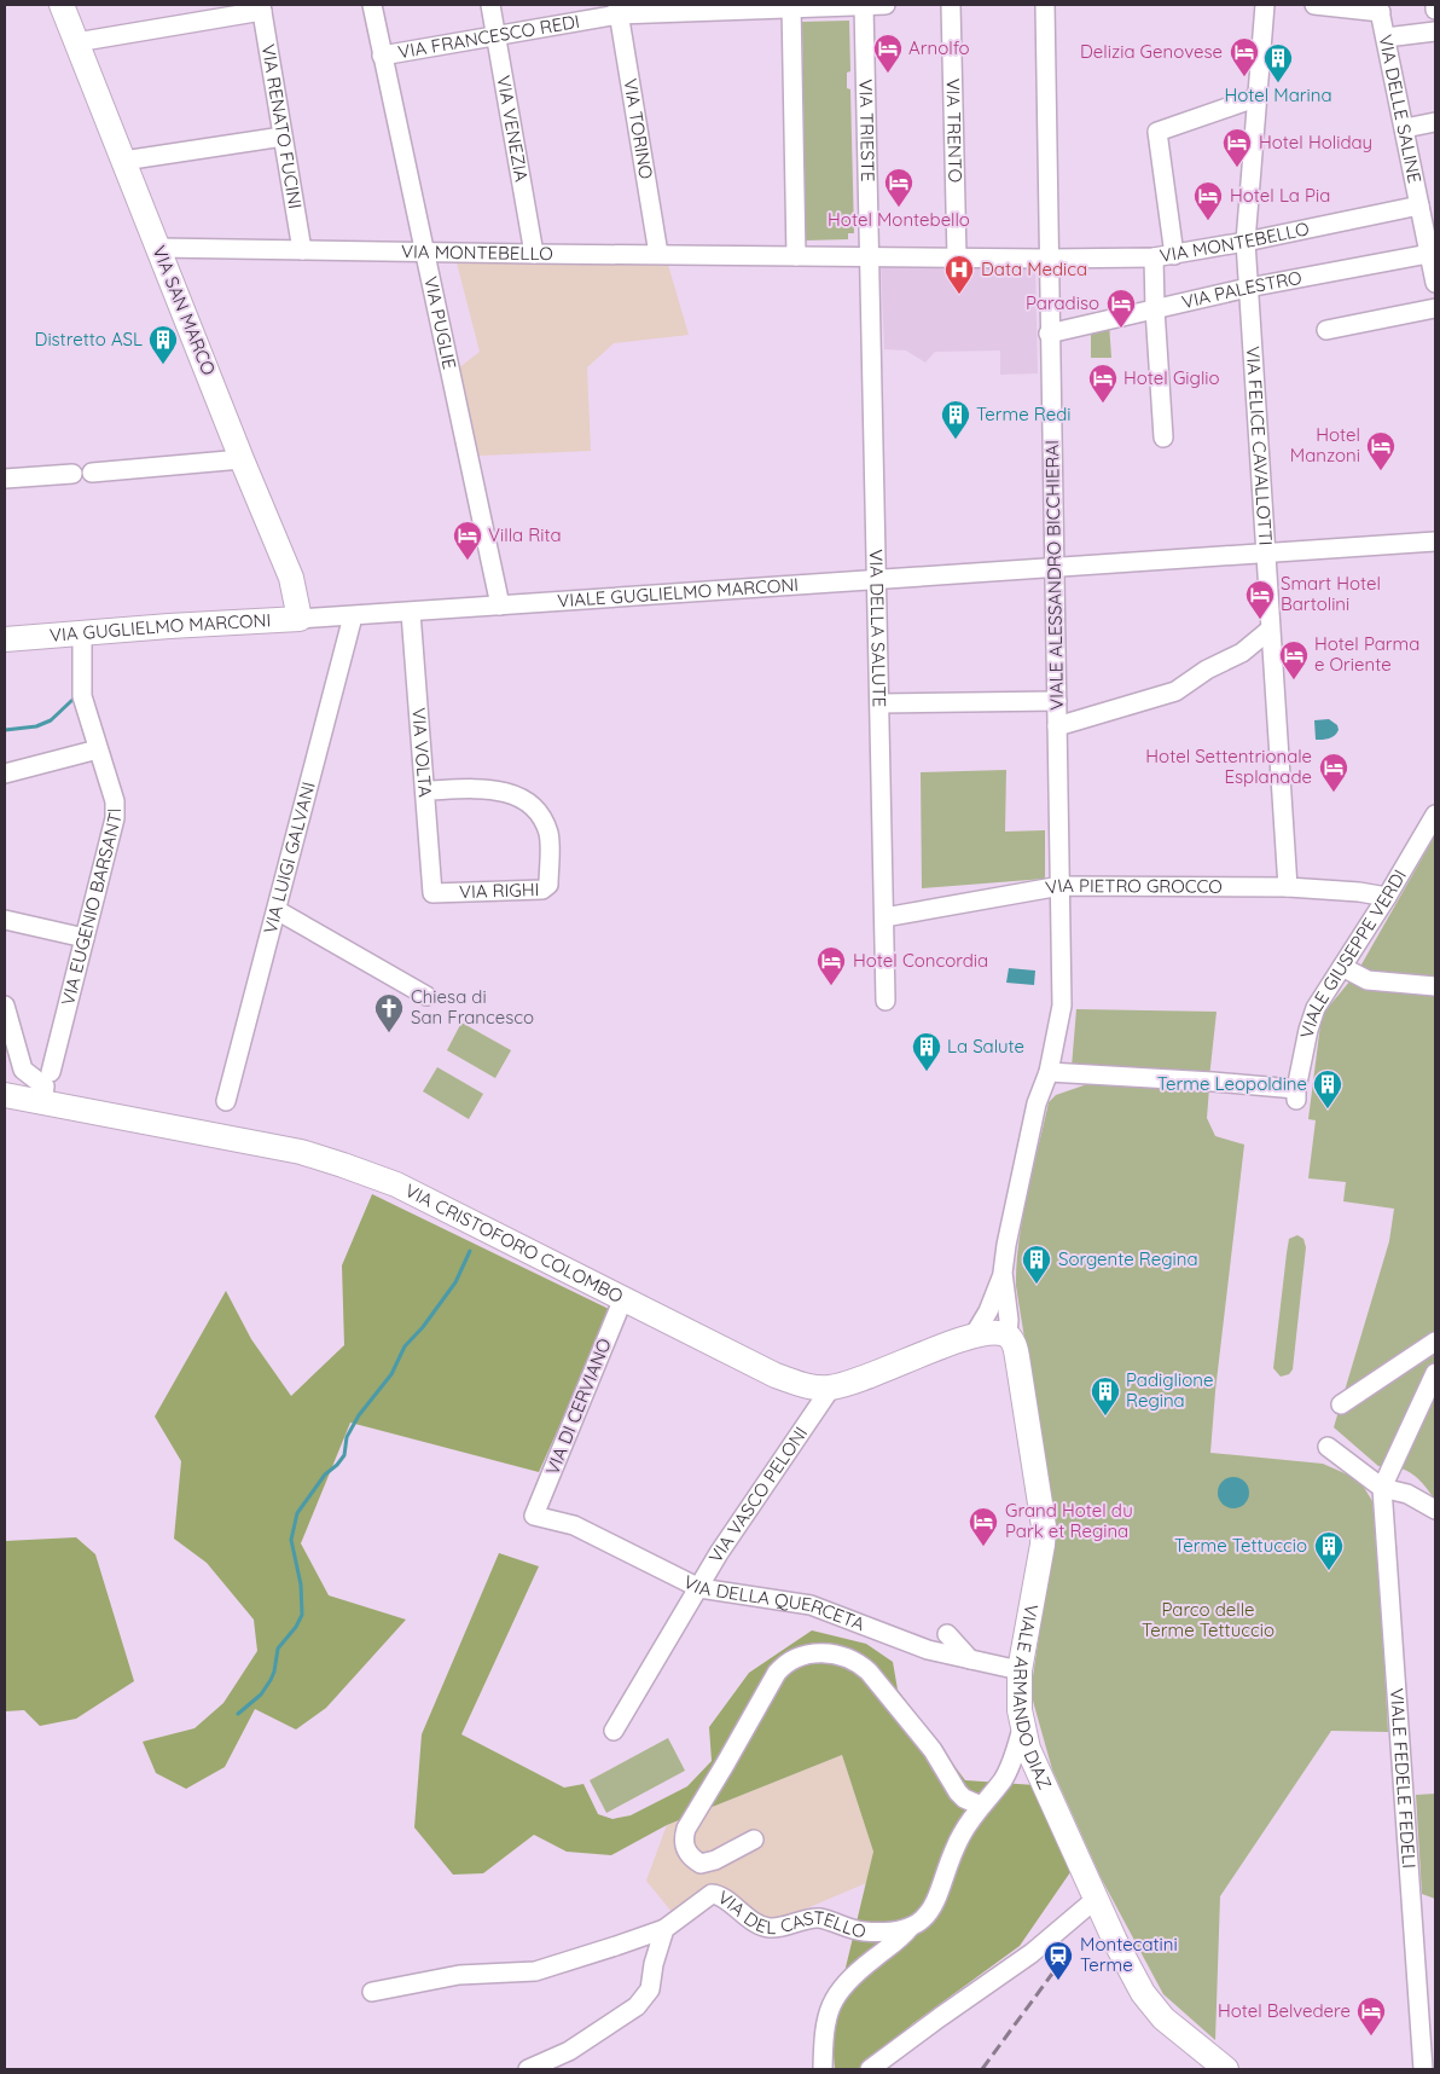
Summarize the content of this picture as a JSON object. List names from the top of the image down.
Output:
{
  "streets": {
    "main road": [
      "VIA SAN MARCO",
      "VIA GUGLIELMO MARCONI",
      "VIA CRISTOFORO COLOMBO",
      "VIALE ARMANDO DIAZ"
    ],
    "street": [
      "VIA FRANCESCO REDI",
      "VIA DELLE SALINE",
      "VIA RENATO FUCINI",
      "VIA VENEZIA",
      "VIA TORINO",
      "VIA TRIESTE",
      "VIA TRENTO",
      "VIA MONTEBELLO",
      "VIA PALESTRO",
      "VIA PUGLIE",
      "VIA FELICE CAVALLOTTI",
      "VIALE ALESSANDRO BICCHIERAI",
      "VIALE GUGLIELMO MARCONI",
      "VIA DELLA SALUTE",
      "VIA VOLTA",
      "VIA LUIGI GALVANI",
      "VIA PIETRO GROCCO",
      "VIA RIGHI",
      "VIA EUGENIO BARSANTI",
      "VIALE GIUSEPPE VERDI",
      "VIA DI CERVIANO",
      "VIA VASCO PELONI",
      "VIA DELLA QUERCETA",
      "VIALE FEDELE FEDELI",
      "VIA DEL CASTELLO"
    ]
  },
  "crossings": [
    ["VIA FRANCESCO REDI", "VIA VENEZIA"],
    ["VIA FRANCESCO REDI", "VIA TORINO"],
    ["VIA FRANCESCO REDI", "VIA TRIESTE"],
    ["VIA FRANCESCO REDI", "VIA PUGLIE"],
    ["VIA DELLE SALINE", "VIA MONTEBELLO"],
    ["VIA DELLE SALINE", "VIA PALESTRO"],
    ["VIA RENATO FUCINI", "VIA MONTEBELLO"],
    ["VIA VENEZIA", "VIA MONTEBELLO"],
    ["VIA TORINO", "VIA MONTEBELLO"],
    ["VIA TRIESTE", "VIA MONTEBELLO"],
    ["VIA TRIESTE", "VIA DELLA SALUTE"],
    ["VIA TRENTO", "VIA MONTEBELLO"],
    ["VIA MONTEBELLO", "VIA SAN MARCO"],
    ["VIA MONTEBELLO", "VIA PUGLIE"],
    ["VIA MONTEBELLO", "VIA FELICE CAVALLOTTI"],
    ["VIA MONTEBELLO", "VIALE ALESSANDRO BICCHIERAI"],
    ["VIA MONTEBELLO", "VIA DELLA SALUTE"],
    ["VIA PALESTRO", "VIA FELICE CAVALLOTTI"],
    ["VIA PALESTRO", "VIALE ALESSANDRO BICCHIERAI"],
    ["VIA SAN MARCO", "VIALE GUGLIELMO MARCONI"],
    ["VIA SAN MARCO", "VIA GUGLIELMO MARCONI"],
    ["VIA PUGLIE", "VIALE GUGLIELMO MARCONI"],
    ["VIA FELICE CAVALLOTTI", "VIALE GUGLIELMO MARCONI"],
    ["VIA FELICE CAVALLOTTI", "VIA PIETRO GROCCO"],
    ["VIALE ALESSANDRO BICCHIERAI", "VIALE GUGLIELMO MARCONI"],
    ["VIALE ALESSANDRO BICCHIERAI", "VIA PIETRO GROCCO"],
    ["VIALE ALESSANDRO BICCHIERAI", "VIALE GIUSEPPE VERDI"],
    ["VIALE ALESSANDRO BICCHIERAI", "VIALE ARMANDO DIAZ"],
    ["VIALE GUGLIELMO MARCONI", "VIA GUGLIELMO MARCONI"],
    ["VIALE GUGLIELMO MARCONI", "VIA DELLA SALUTE"],
    ["VIALE GUGLIELMO MARCONI", "VIA VOLTA"],
    ["VIALE GUGLIELMO MARCONI", "VIA LUIGI GALVANI"],
    ["VIA GUGLIELMO MARCONI", "VIA EUGENIO BARSANTI"],
    ["VIA DELLA SALUTE", "VIA PIETRO GROCCO"],
    ["VIA VOLTA", "VIA RIGHI"],
    ["VIA PIETRO GROCCO", "VIALE GIUSEPPE VERDI"],
    ["VIALE GIUSEPPE VERDI", "VIALE ARMANDO DIAZ"],
    ["VIA CRISTOFORO COLOMBO", "VIA DI CERVIANO"],
    ["VIA CRISTOFORO COLOMBO", "VIA VASCO PELONI"],
    ["VIA CRISTOFORO COLOMBO", "VIALE ARMANDO DIAZ"],
    ["VIA DI CERVIANO", "VIA DELLA QUERCETA"],
    ["VIA VASCO PELONI", "VIA DELLA QUERCETA"],
    ["VIA DELLA QUERCETA", "VIALE ARMANDO DIAZ"]
  ],
  "parks": ["Parco delle Terme Tettuccio"],
  "places": {
    "hotel": [
      "Arnolfo",
      "Delizia Genovese",
      "Hotel Holiday",
      "Hotel Montebello",
      "Hotel La Pia",
      "Paradiso",
      "Hotel Giglio",
      "Hotel Manzoni",
      "Villa Rita",
      "Smart Hotel Bartolini",
      "Hotel Parma e Oriente",
      "Hotel Settentrionale Esplanade",
      "Hotel Concordia",
      "Grand Hotel du Park et Regina",
      "Hotel Belvedere"
    ],
    "building": [
      "Hotel Marina",
      "Distretto ASL",
      "Terme Redi",
      "La Salute",
      "Terme Leopoldine",
      "Sorgente Regina",
      "Padiglione Regina",
      "Terme Tettuccio"
    ],
    "hospital": ["Data Medica"],
    "church": ["Chiesa di San Francesco"],
    "station": ["Montecatini Terme"]
  }
}
